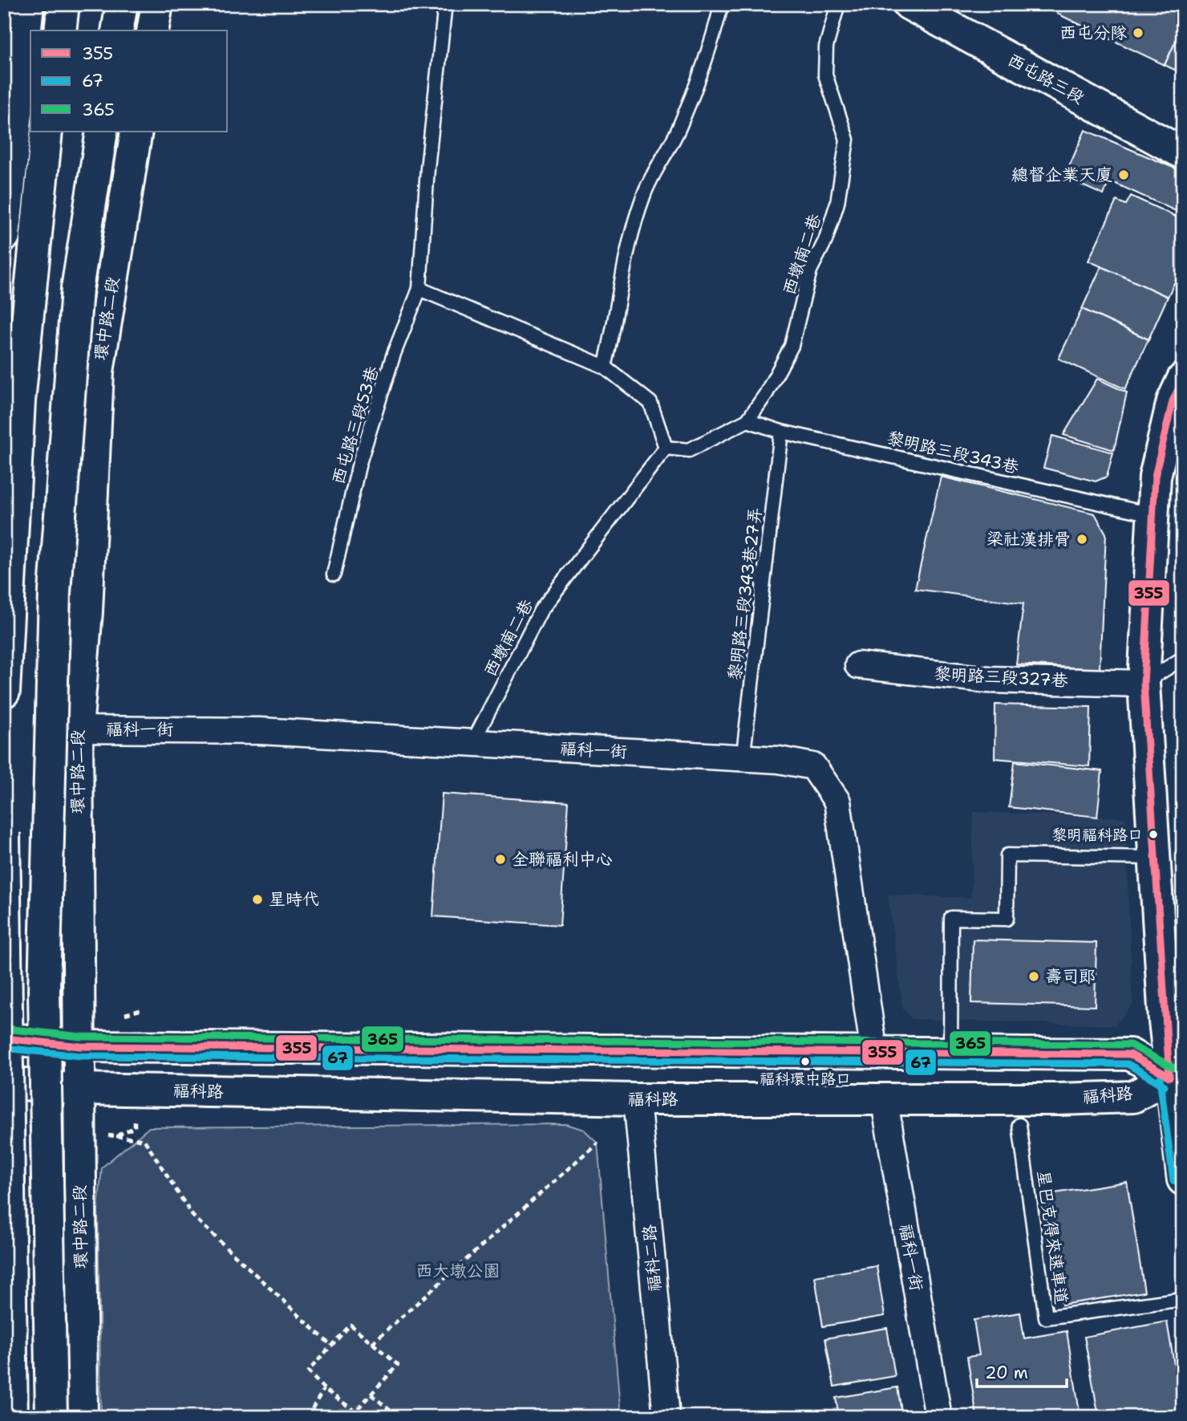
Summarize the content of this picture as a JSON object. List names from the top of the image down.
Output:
{
  "streets": {
    "main road": ["西屯路三段", "環中路二段", "福科路"],
    "street": ["黎明路三段327巷", "福科一街", "福科二路"],
    "lane": [
      "西墩南二巷",
      "西屯路三段53巷",
      "黎明路三段343巷",
      "黎明路三段343巷27弄",
      "星巴克得來速車道"
    ]
  },
  "crossings": [
    ["西墩南二巷", "黎明路三段343巷"],
    ["西墩南二巷", "福科一街"],
    ["環中路二段", "福科一街"],
    ["環中路二段", "福科路"],
    ["黎明路三段343巷", "黎明路三段343巷27弄"],
    ["黎明路三段343巷27弄", "福科一街"],
    ["福科一街", "福科路"],
    ["福科路", "福科二路"]
  ],
  "parks": ["西大墩公園"],
  "places": [
    "西屯分隊",
    "總督企業天廈",
    "梁社漢排骨",
    "黎明福科路口",
    "全聯福利中心",
    "星時代",
    "壽司郎",
    "福科環中路口"
  ],
  "lines": ["transit line 355", "transit line 365", "transit line 67"],
  "legend": ["355", "67", "365"],
  "scale_bar": "20 m"
}
